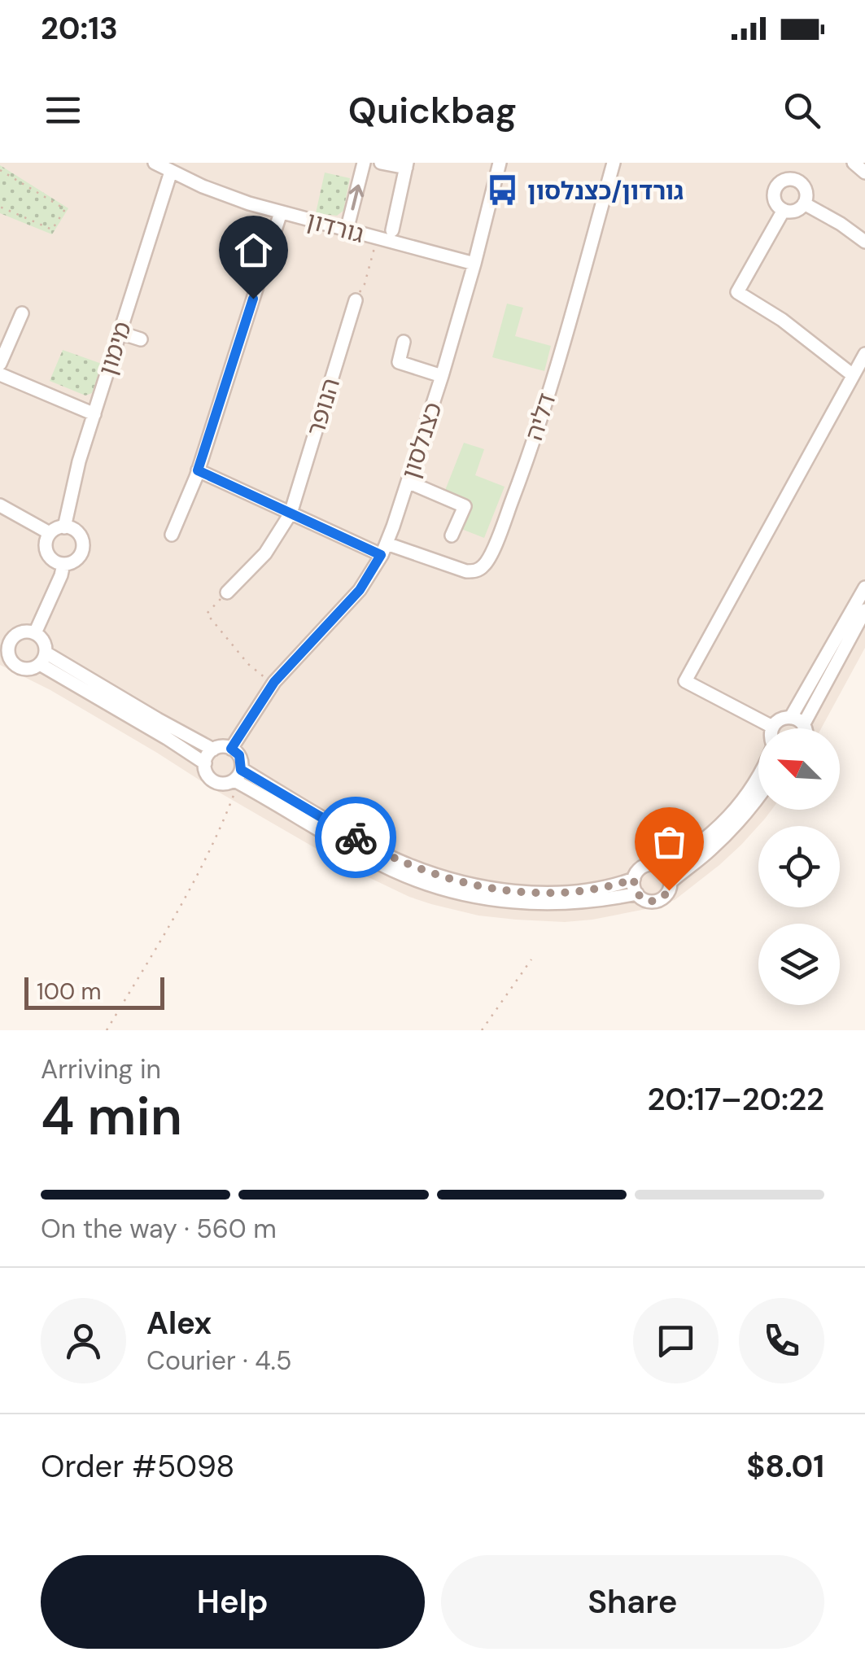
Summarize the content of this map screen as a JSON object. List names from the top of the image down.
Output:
{
  "streets": {
    "street": [
      "גורדון",
      "מימון",
      "הנופר",
      "דליה",
      "כצנלסון"
    ]
  },
  "crossings": [
    ["גורדון", "מימון"],
    ["גורדון", "כצנלסון"],
    ["הנופר", "דליה"],
    ["דליה", "כצנלסון"]
  ],
  "places": {
    "bus stop": ["גורדון/כצנלסון"]
  },
  "scale_bar": "100 m",
  "north": "top left",
  "page": {
    "status": "20:13",
    "header": "Quickbag",
    "scale": "100 m",
    "heading": ["4 min", "Arriving in", "20:17–20:22"],
    "panel": [
      "Alex",
      "Courier · 4.5",
      "Order #5098",
      "$8.01"
    ],
    "bar": "On the way · 560 m",
    "buttons": ["Help", "Share"]
  }
}
